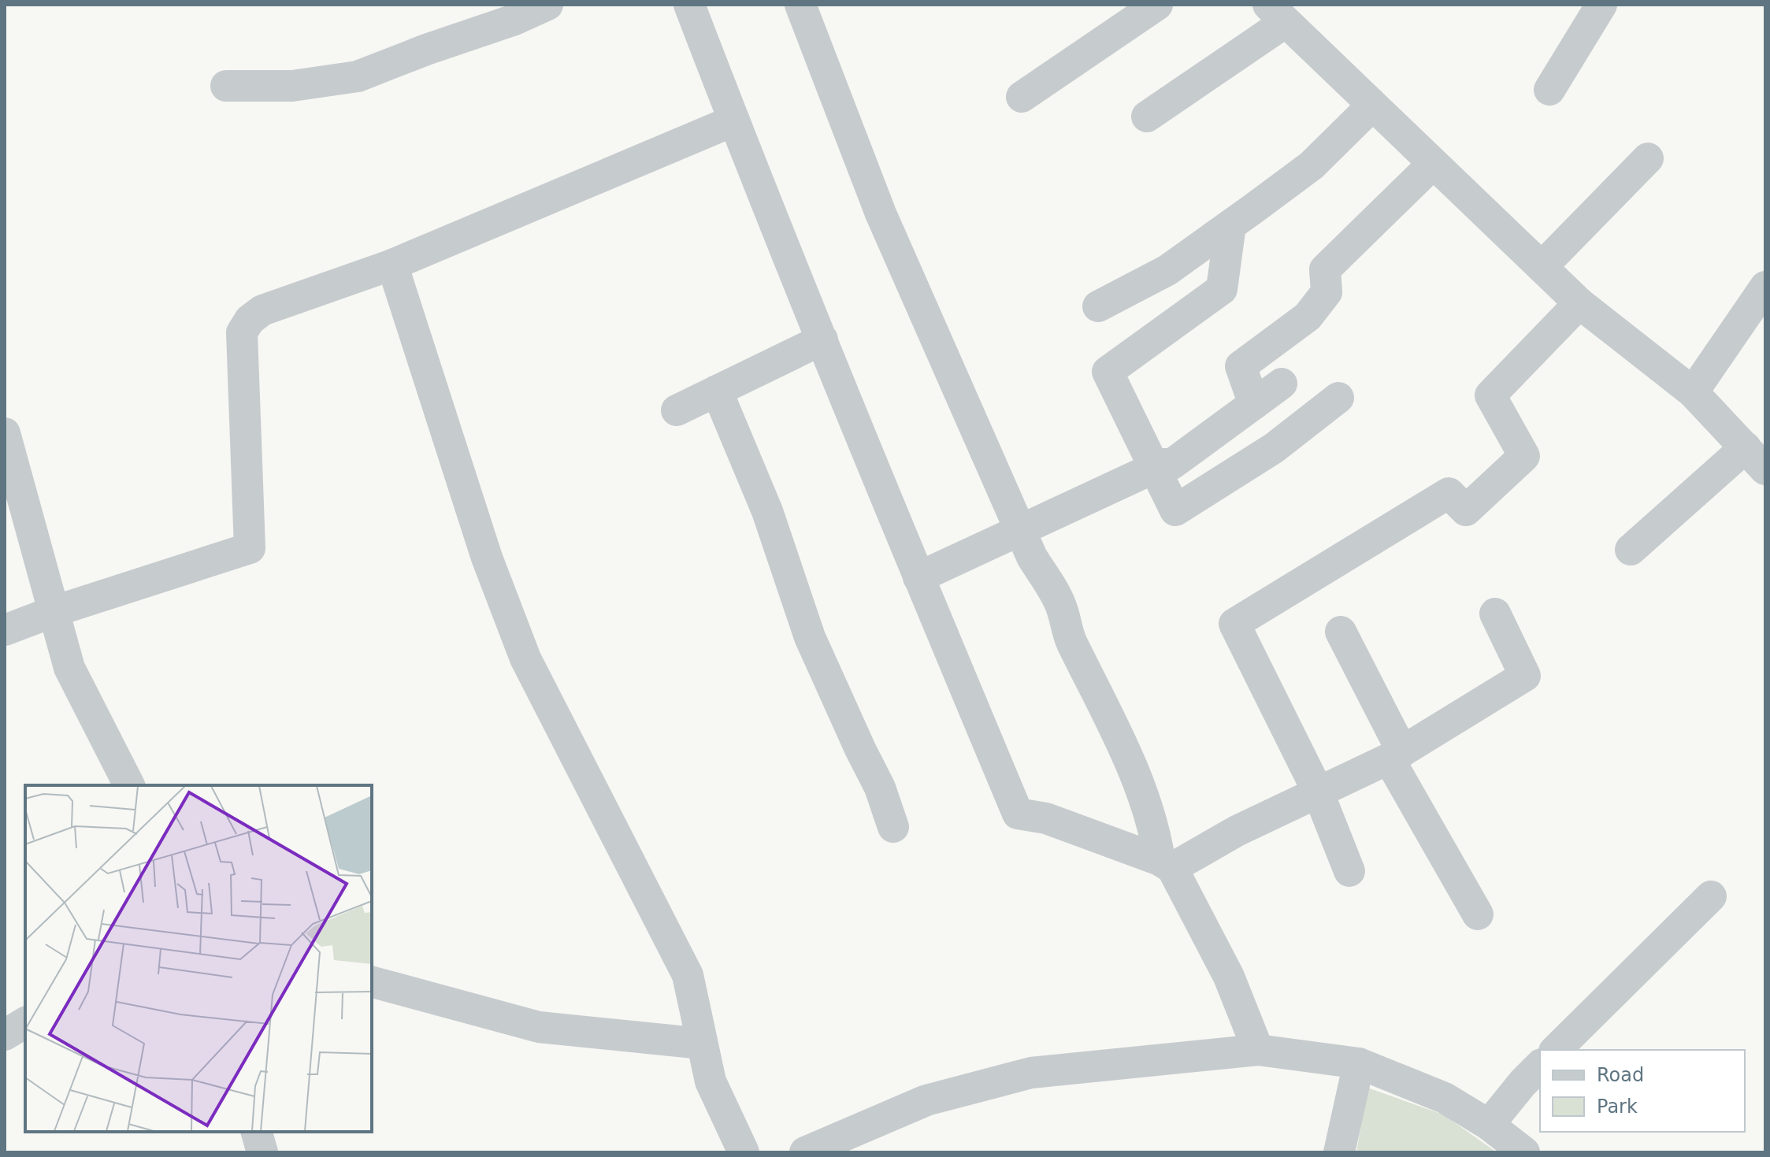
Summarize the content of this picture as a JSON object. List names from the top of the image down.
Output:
{
  "legend": ["Road", "Park"]
}
